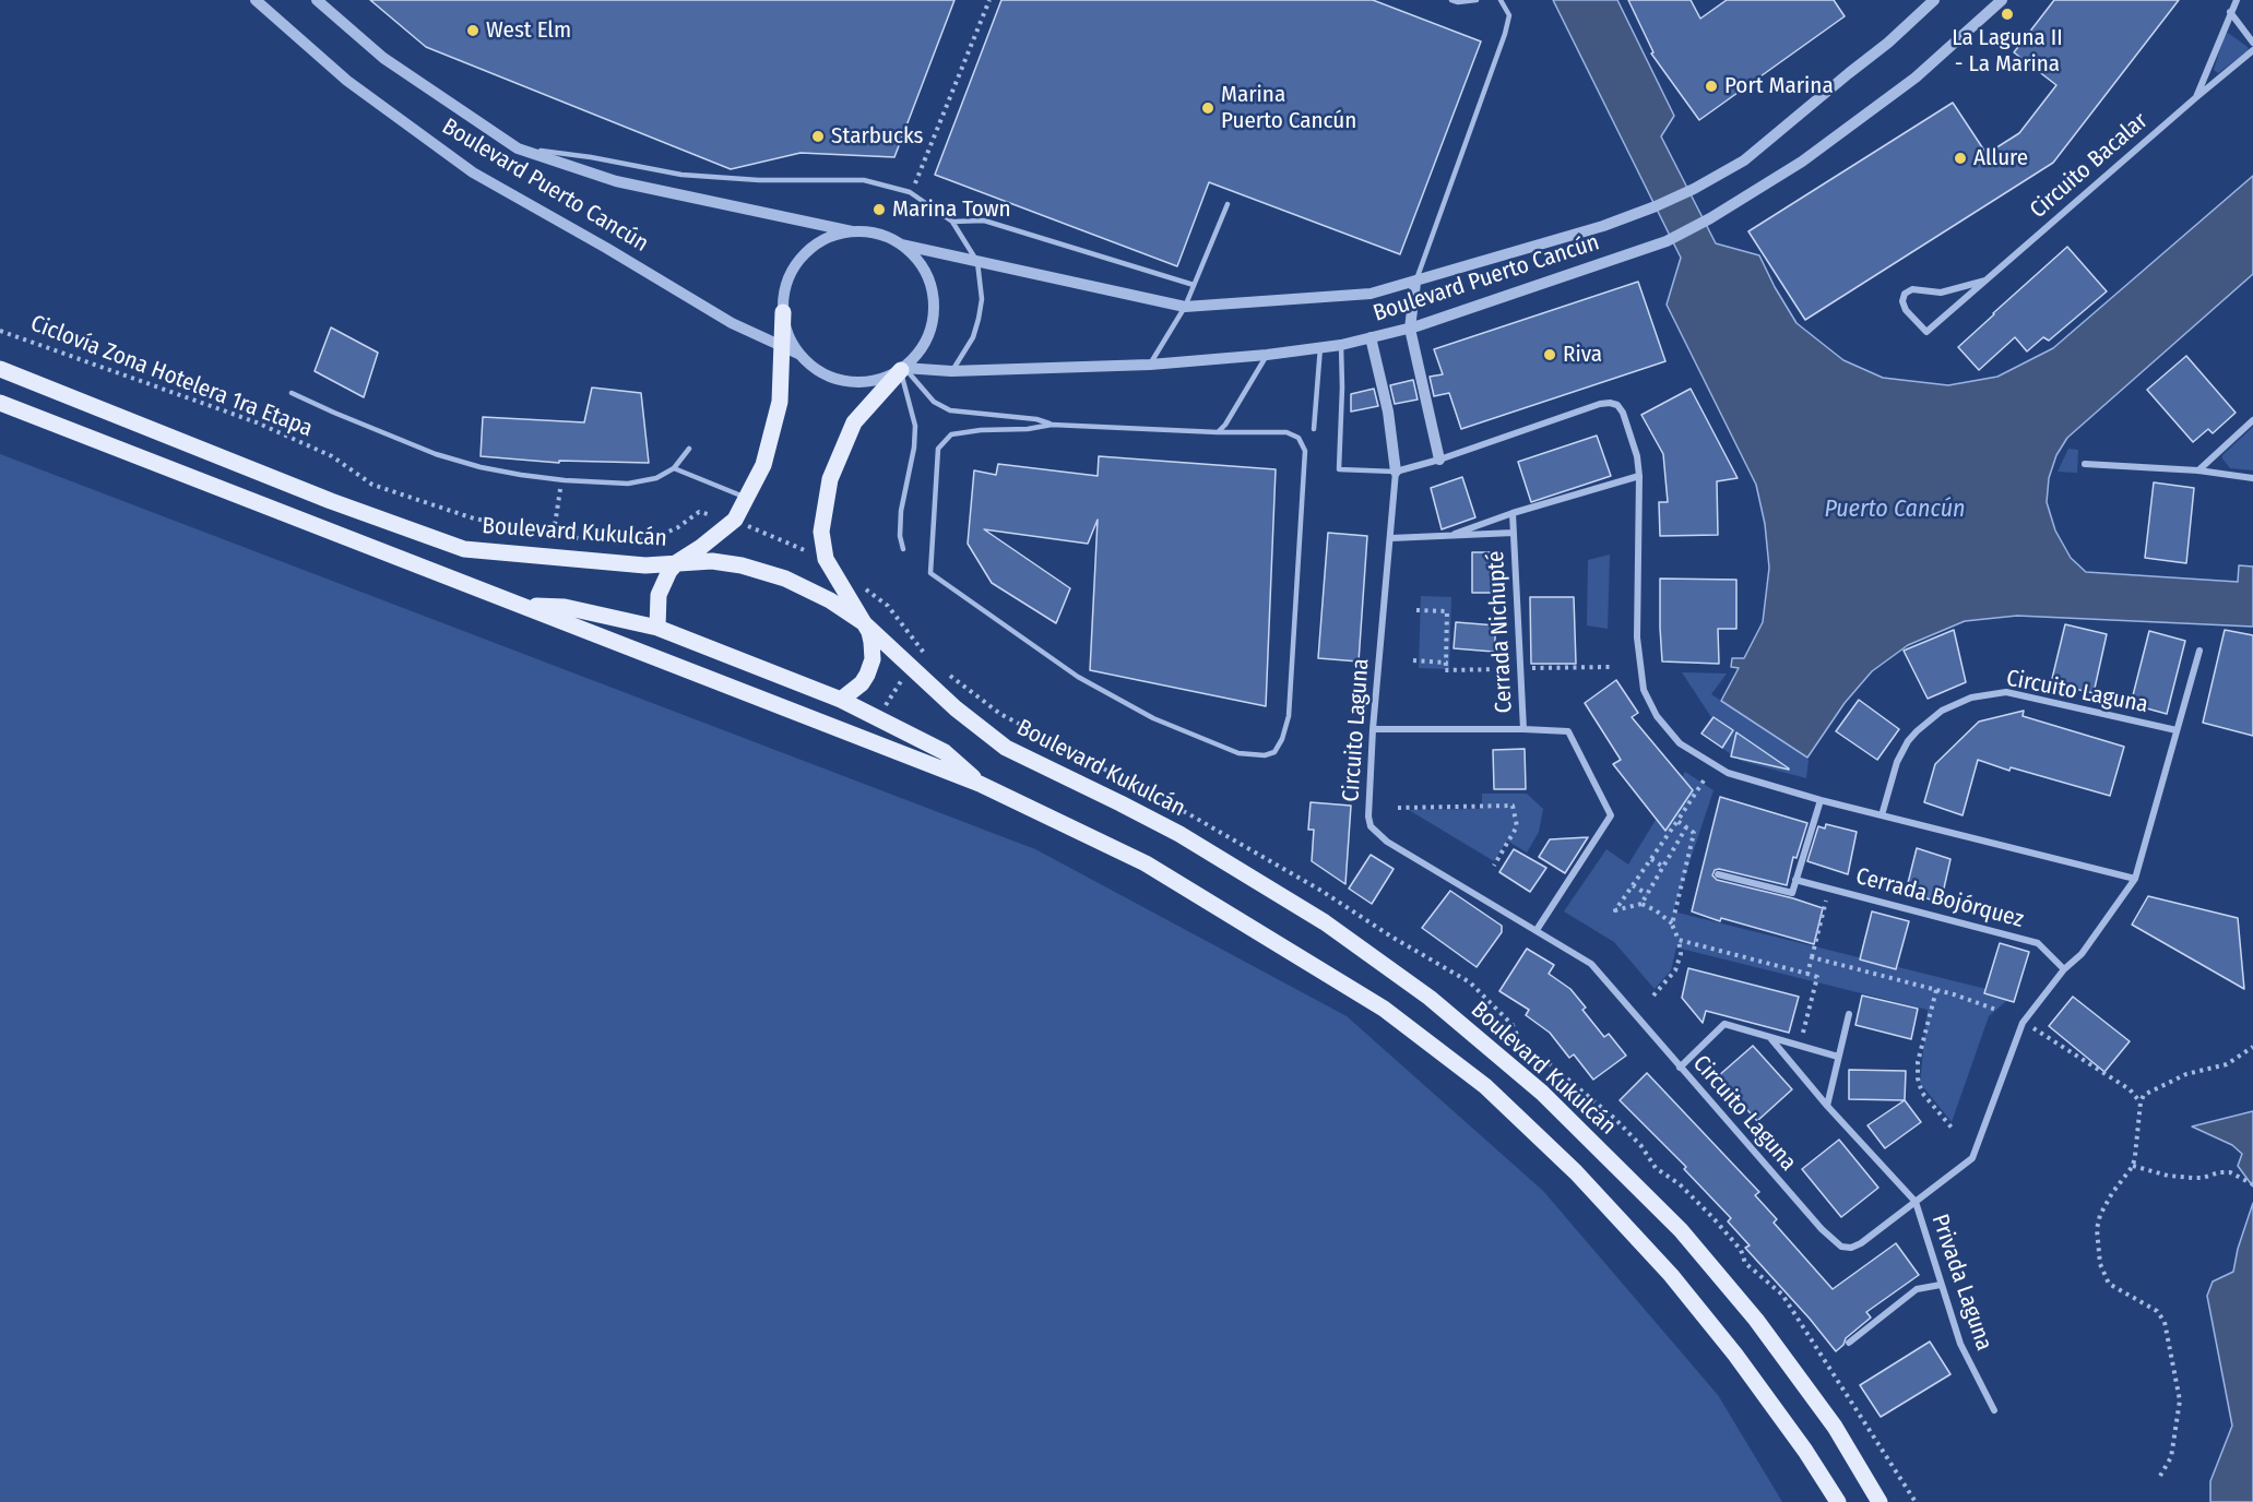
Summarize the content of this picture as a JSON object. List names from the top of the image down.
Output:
{
  "streets": {
    "main road": ["Boulevard Kukulcán"],
    "street": [
      "Circuito Bacalar",
      "Boulevard Puerto Cancún",
      "Cerrada Nichupté",
      "Circuito Laguna",
      "Cerrada Bojórquez",
      "Privada Laguna"
    ],
    "path": ["Ciclovía Zona Hotelera 1ra Etapa"]
  },
  "crossings": [
    ["Cerrada Nichupté", "Circuito Laguna"],
    ["Circuito Laguna", "Cerrada Bojórquez"],
    ["Circuito Laguna", "Privada Laguna"]
  ],
  "water": ["Puerto Cancún"],
  "places": [
    "La Laguna II - La Marina",
    "West Elm",
    "Port Marina",
    "Marina Puerto Cancún",
    "Starbucks",
    "Allure",
    "Marina Town",
    "Riva"
  ]
}
